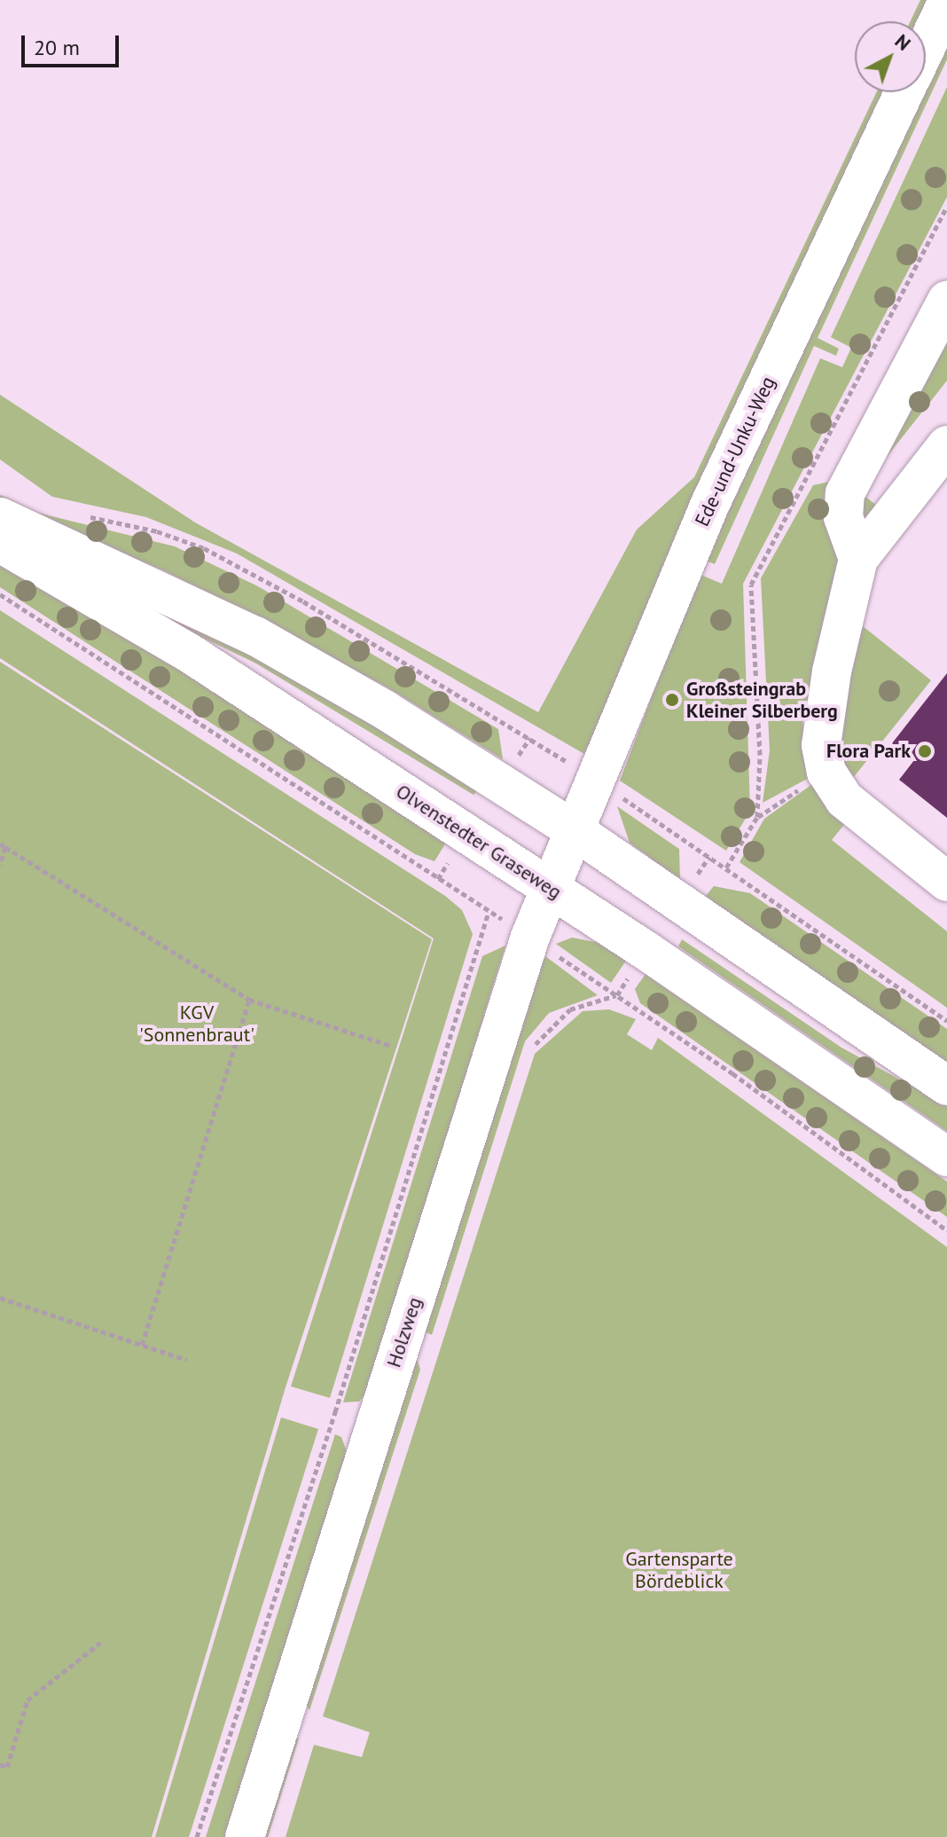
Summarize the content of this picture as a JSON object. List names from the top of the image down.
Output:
{
  "streets": {
    "main road": ["Ede-und-Unku-Weg", "Olvenstedter Graseweg", "Holzweg"]
  },
  "crossings": [
    ["Ede-und-Unku-Weg", "Holzweg"],
    ["Olvenstedter Graseweg", "Holzweg"]
  ],
  "parks": ["KGV 'Sonnenbraut'", "Gartensparte Bördeblick"],
  "places": ["Großsteingrab Kleiner Silberberg", "Flora Park"],
  "scale_bar": "20 m",
  "north": "top right"
}
